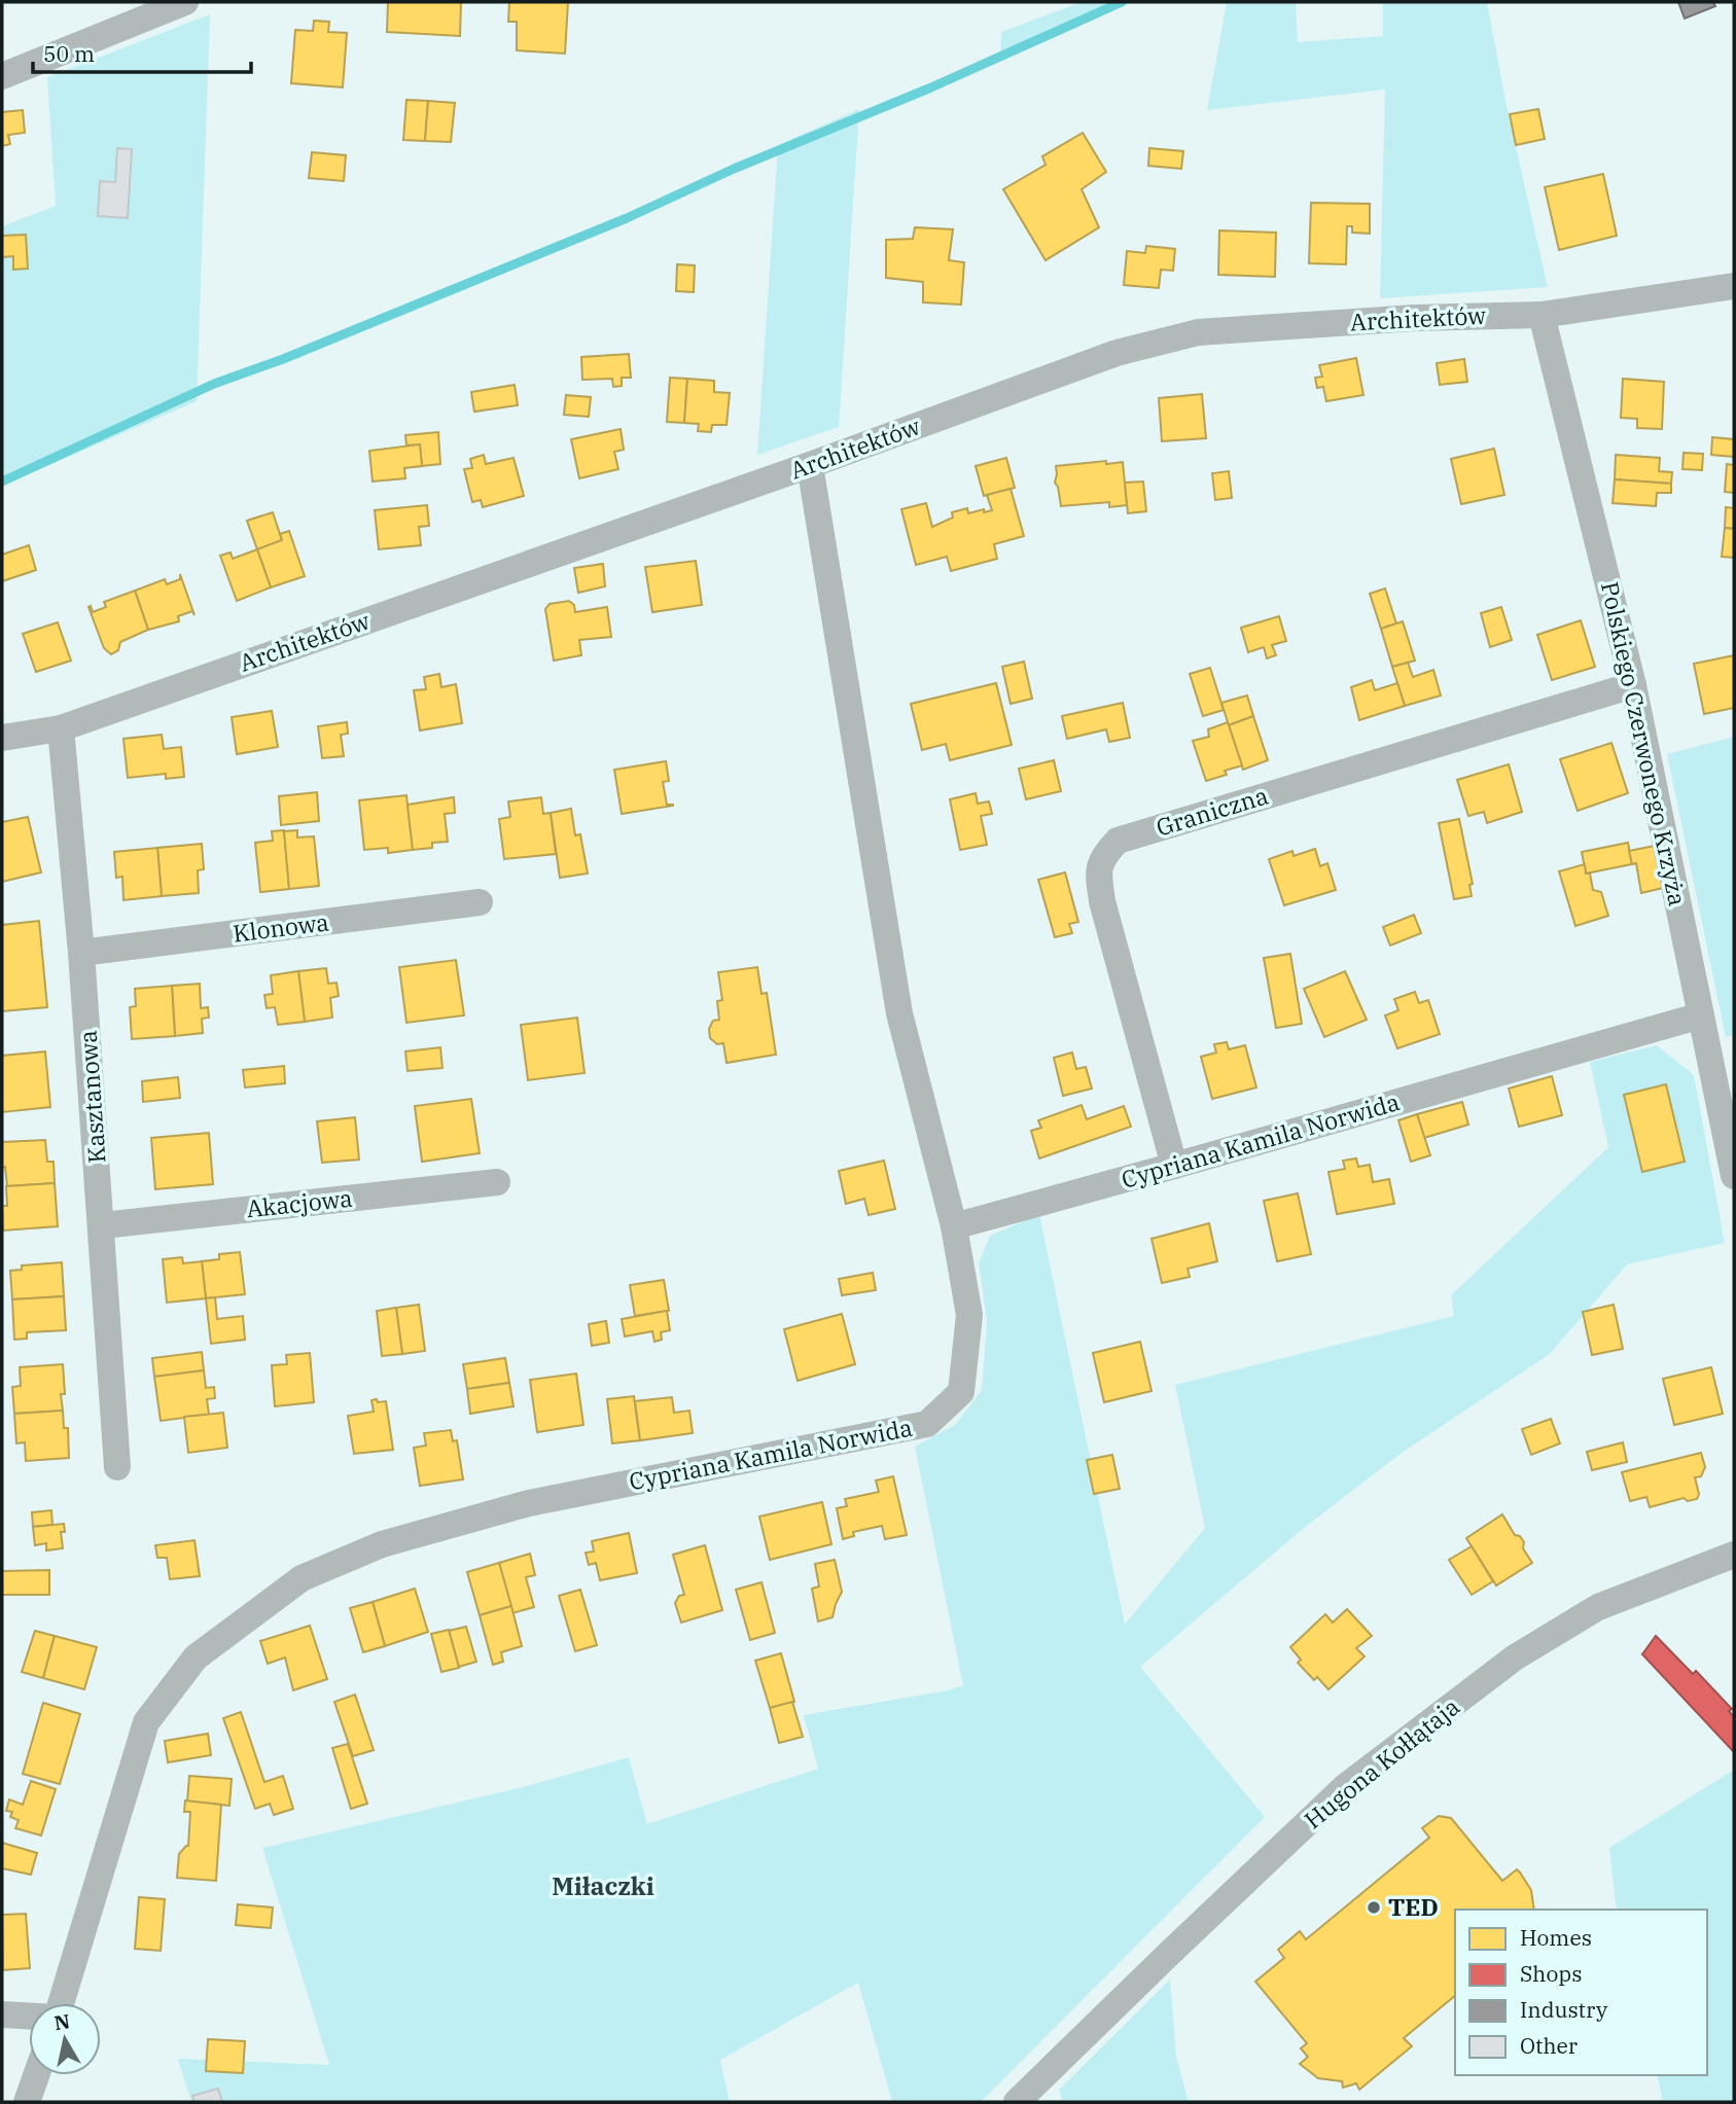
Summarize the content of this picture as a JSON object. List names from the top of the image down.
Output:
{
  "streets": {
    "street": [
      "Architektów",
      "Polskiego Czerwonego Krzyża",
      "Graniczna",
      "Klonowa",
      "Kasztanowa",
      "Cypriana Kamila Norwida",
      "Akacjowa",
      "Hugona Kołłątaja"
    ]
  },
  "crossings": [
    ["Architektów", "Polskiego Czerwonego Krzyża"],
    ["Architektów", "Kasztanowa"],
    ["Polskiego Czerwonego Krzyża", "Graniczna"],
    ["Polskiego Czerwonego Krzyża", "Cypriana Kamila Norwida"],
    ["Graniczna", "Cypriana Kamila Norwida"],
    ["Klonowa", "Kasztanowa"],
    ["Kasztanowa", "Akacjowa"]
  ],
  "districts": ["Miłaczki"],
  "places": ["TED"],
  "legend": [
    "Homes",
    "Shops",
    "Industry",
    "Other"
  ],
  "scale_bar": "50 m",
  "north": "top"
}
